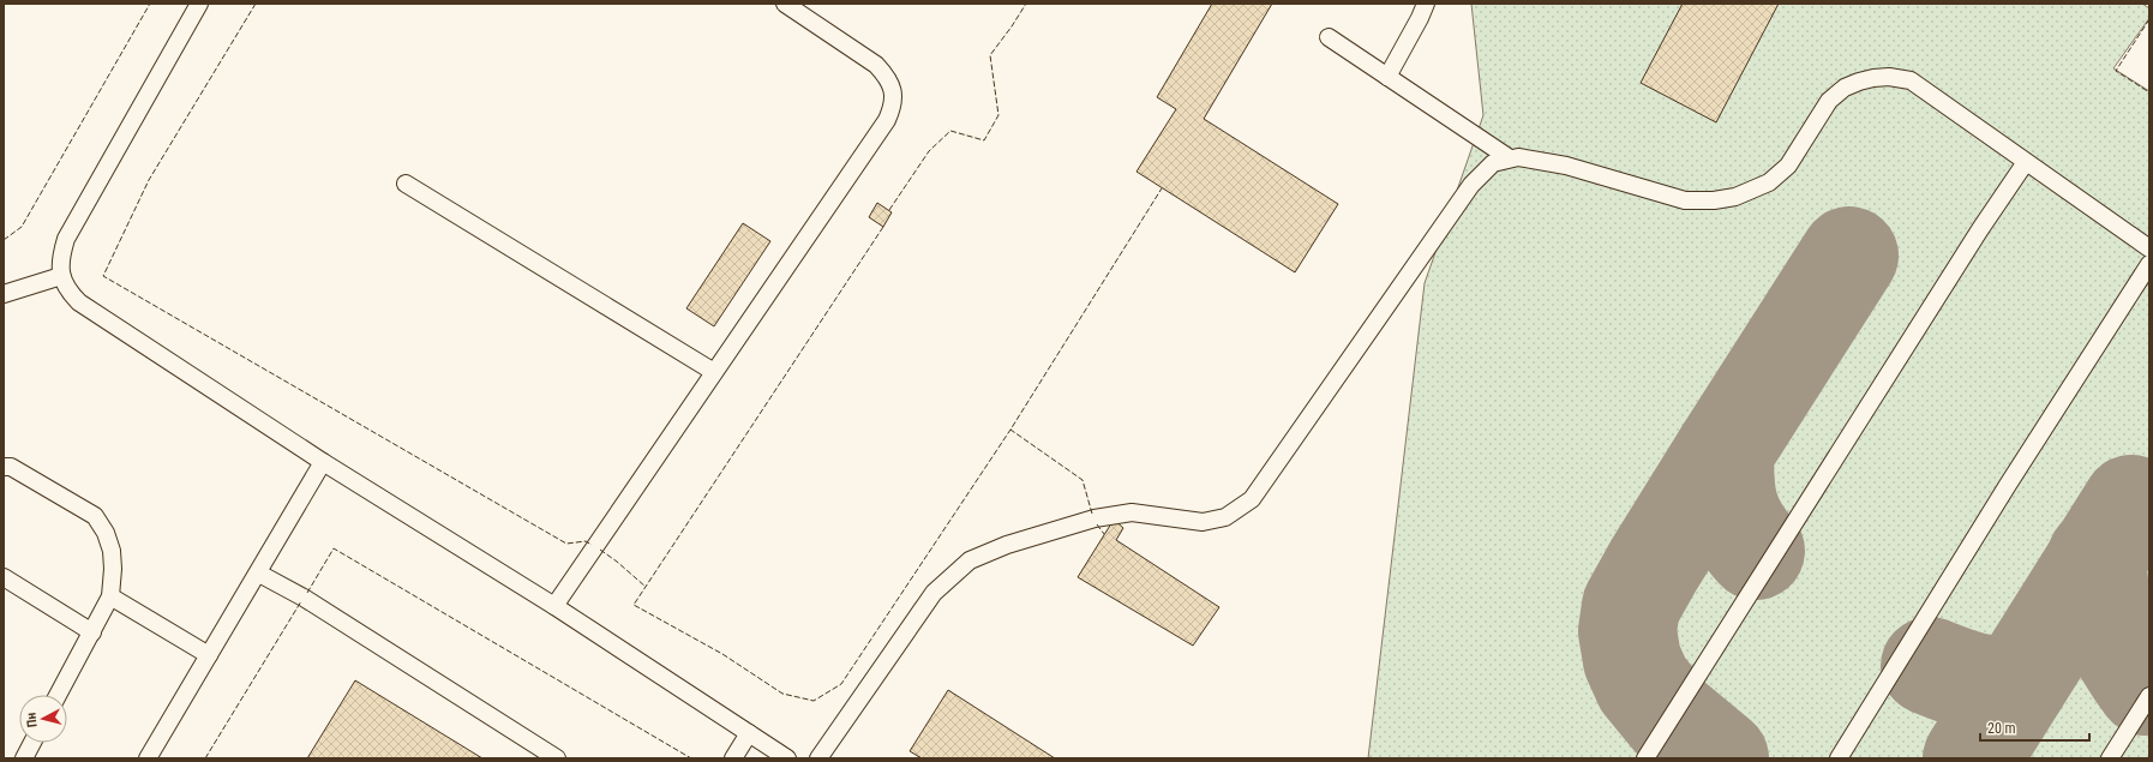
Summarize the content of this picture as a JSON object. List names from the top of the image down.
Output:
{
  "scale_bar": "20 m",
  "north": "left"
}
